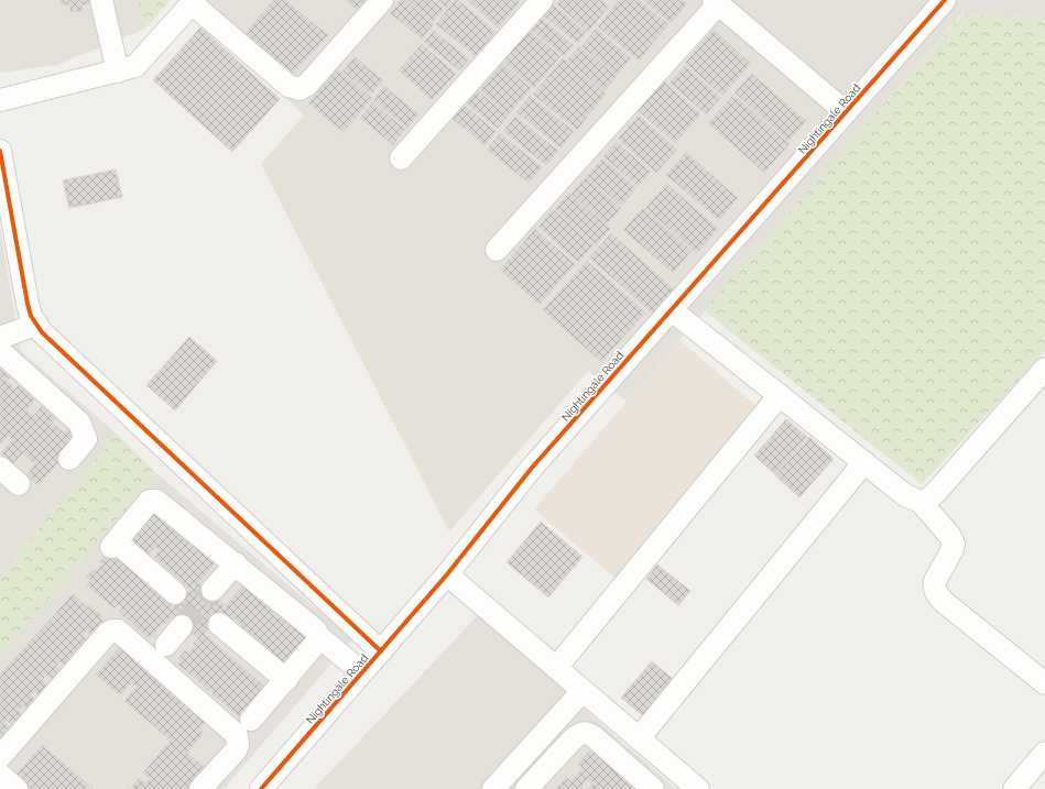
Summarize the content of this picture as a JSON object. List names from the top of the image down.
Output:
{
  "streets": {
    "street": ["Nightingale Road"]
  }
}
